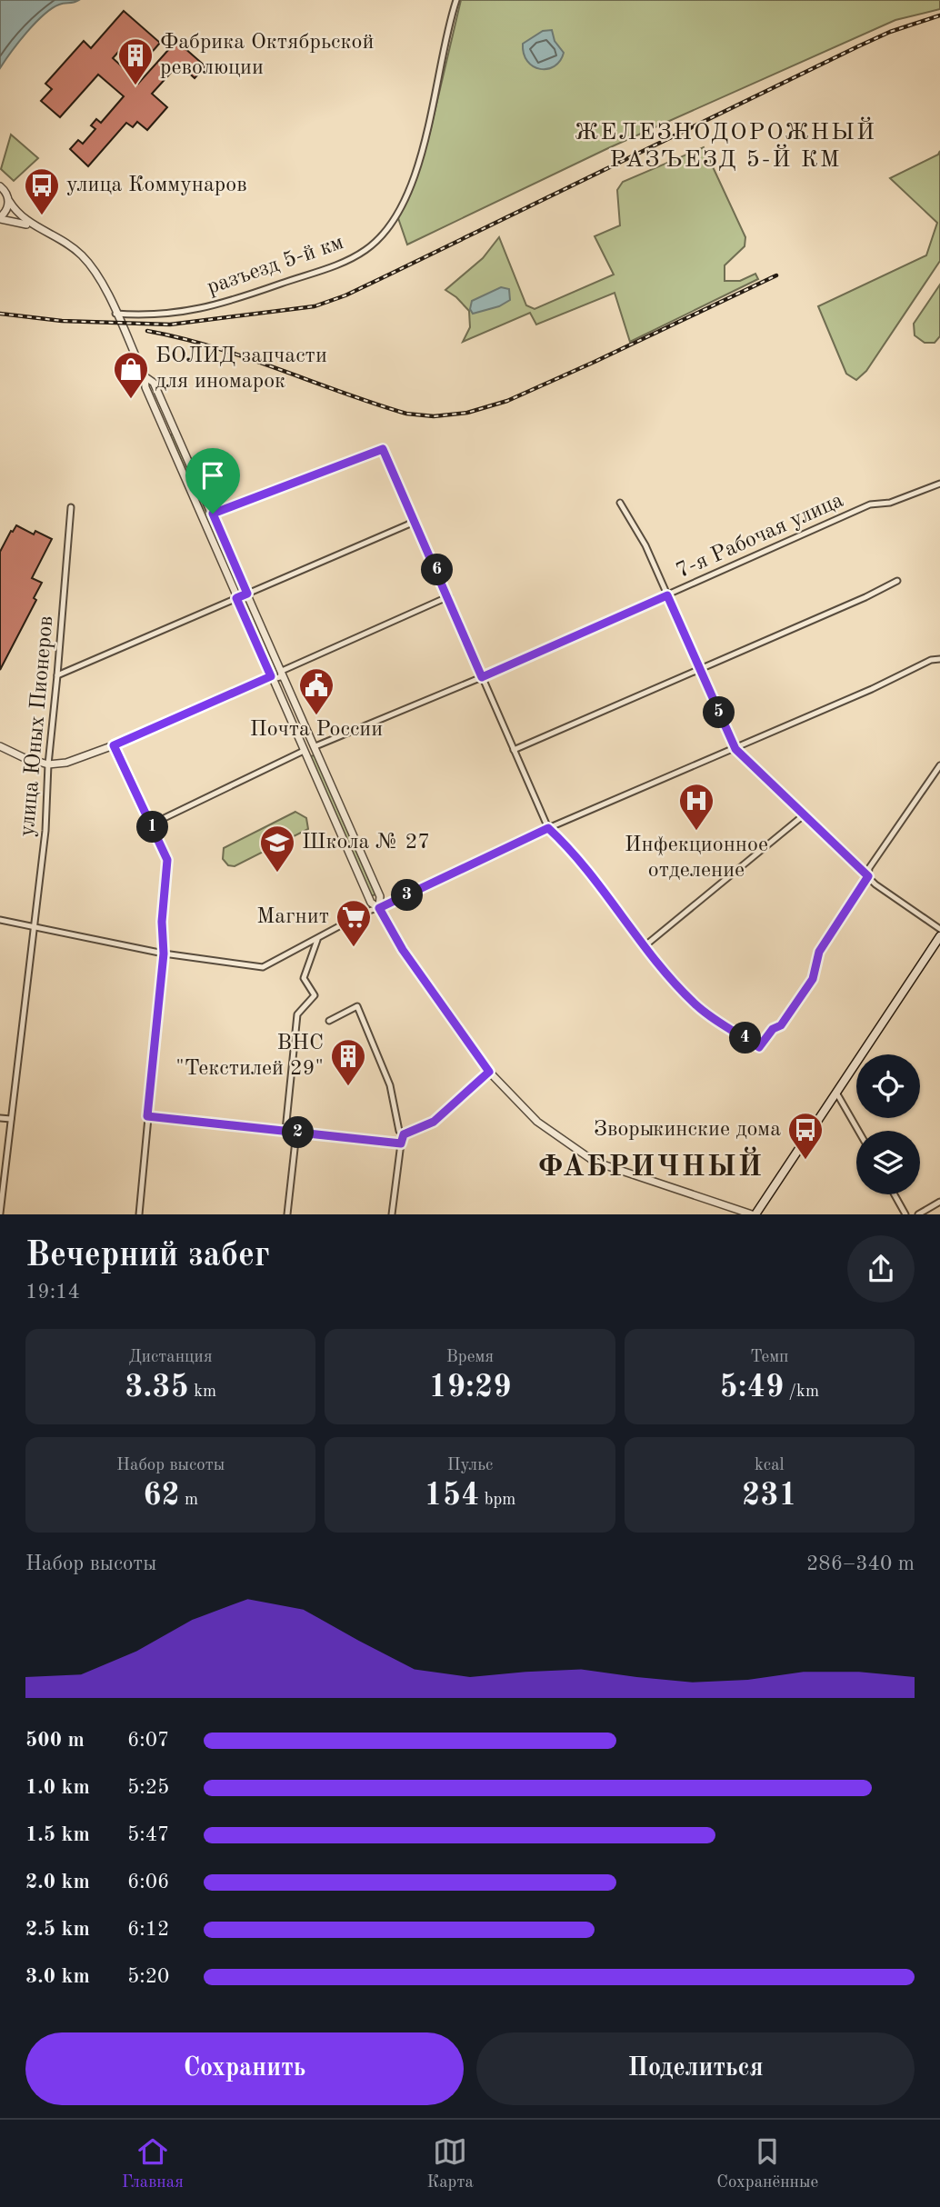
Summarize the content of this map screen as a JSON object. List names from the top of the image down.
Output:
{
  "streets": {
    "street": ["разъезд 5-й км", "7-я Рабочая улица", "улица Юных Пионеров"]
  },
  "districts": ["ЖЕЛЕЗНОДОРОЖНЫЙ РАЗЪЕЗД 5-Й КМ", "ФАБРИЧНЫЙ"],
  "places": {
    "building": ["Фабрика Октябрьской революции", "ВНС \"Текстилей 29\""],
    "bus stop": ["улица Коммунаров", "Зворыкинские дома"],
    "shop": ["БОЛИД запчасти для иномарок"],
    "public building": ["Почта России"],
    "hospital": ["Инфекционное отделение"],
    "school or university": ["Школа № 27"],
    "supermarket": ["Магнит"]
  },
  "page": {
    "pins": [
      "6",
      "5",
      "1",
      "3",
      "4",
      "2"
    ],
    "heading": ["Вечерний забег", "19:14"],
    "stats": [
      ["Дистанция", "3.35 km"],
      ["Время", "19:29"],
      ["Темп", "5:49 /km"],
      ["Набор высоты", "62 m"],
      ["Пульс", "154 bpm"],
      ["kcal", "231"]
    ],
    "chart": ["Набор высоты", "286–340 m"],
    "list": [
      {
        "name": "500 m",
        "note": "6:07"
      },
      {
        "name": "1.0 km",
        "note": "5:25"
      },
      {
        "name": "1.5 km",
        "note": "5:47"
      },
      {
        "name": "2.0 km",
        "note": "6:06"
      },
      {
        "name": "2.5 km",
        "note": "6:12"
      },
      {
        "name": "3.0 km",
        "note": "5:20"
      }
    ],
    "buttons": ["Сохранить", "Поделиться"],
    "tabs": ["Главная", "Карта", "Сохранённые"]
  }
}
